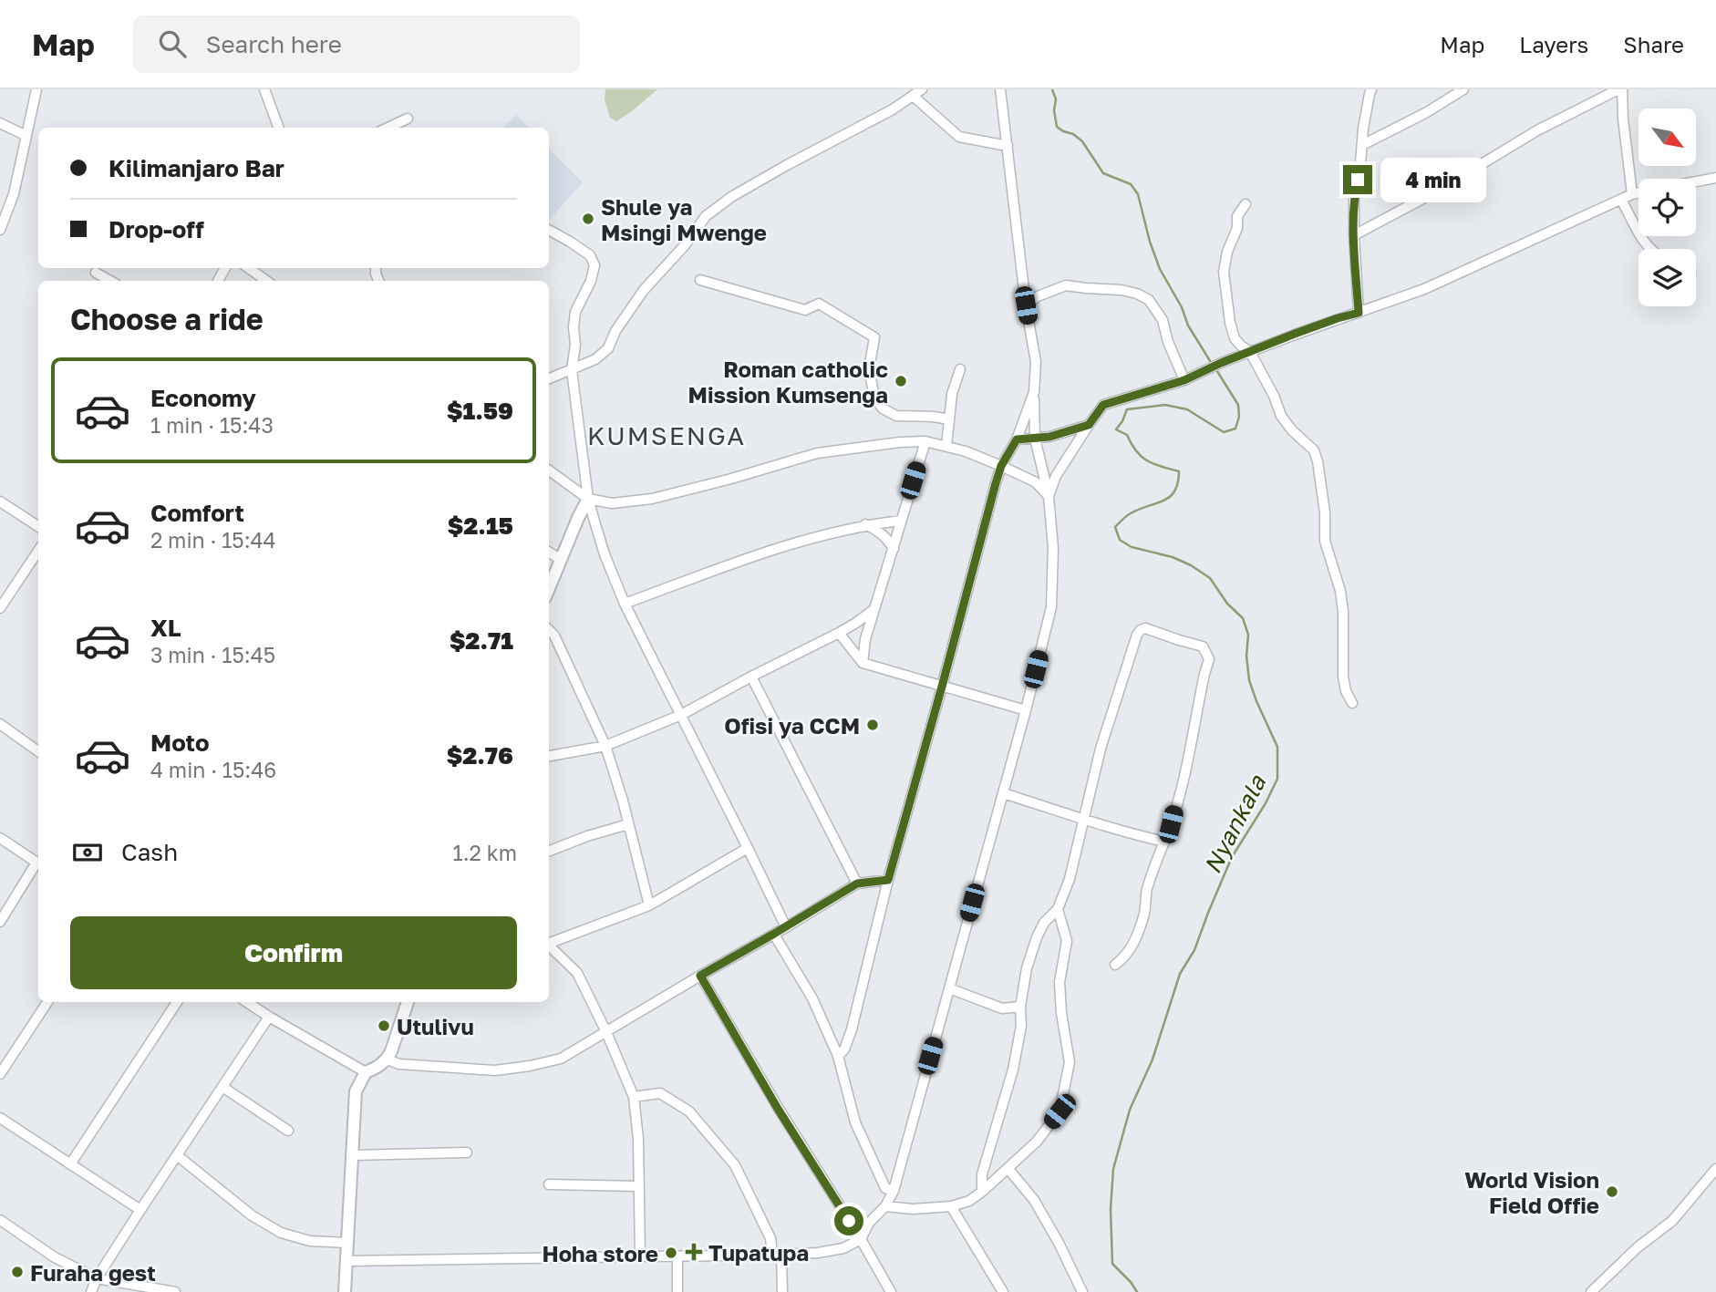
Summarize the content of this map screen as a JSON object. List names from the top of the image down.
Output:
{
  "districts": ["KUMSENGA"],
  "water": ["Nyankala"],
  "places": {
    "other": [
      "Shule ya Msingi Mwenge",
      "Roman catholic Mission Kumsenga",
      "Ofisi ya CCM",
      "Utulivu",
      "World Vision Field Offie",
      "Hoha store",
      "Furaha gest"
    ],
    "health": ["Tupatupa"]
  },
  "north": "bottom right",
  "page": {
    "header": "Map",
    "search": "Search here",
    "nav": ["Map", "Layers", "Share"],
    "banner": ["Kilimanjaro Bar", "Drop-off"],
    "bubble": "4 min",
    "heading": "Choose a ride",
    "list": [
      {
        "name": "Economy",
        "note": "1 min · 15:43",
        "value": "$1.59"
      },
      {
        "name": "Comfort",
        "note": "2 min · 15:44",
        "value": "$2.15"
      },
      {
        "name": "XL",
        "note": "3 min · 15:45",
        "value": "$2.71"
      },
      {
        "name": "Moto",
        "note": "4 min · 15:46",
        "value": "$2.76"
      }
    ],
    "pay": ["Cash", "1.2 km"],
    "buttons": "Confirm"
  }
}
